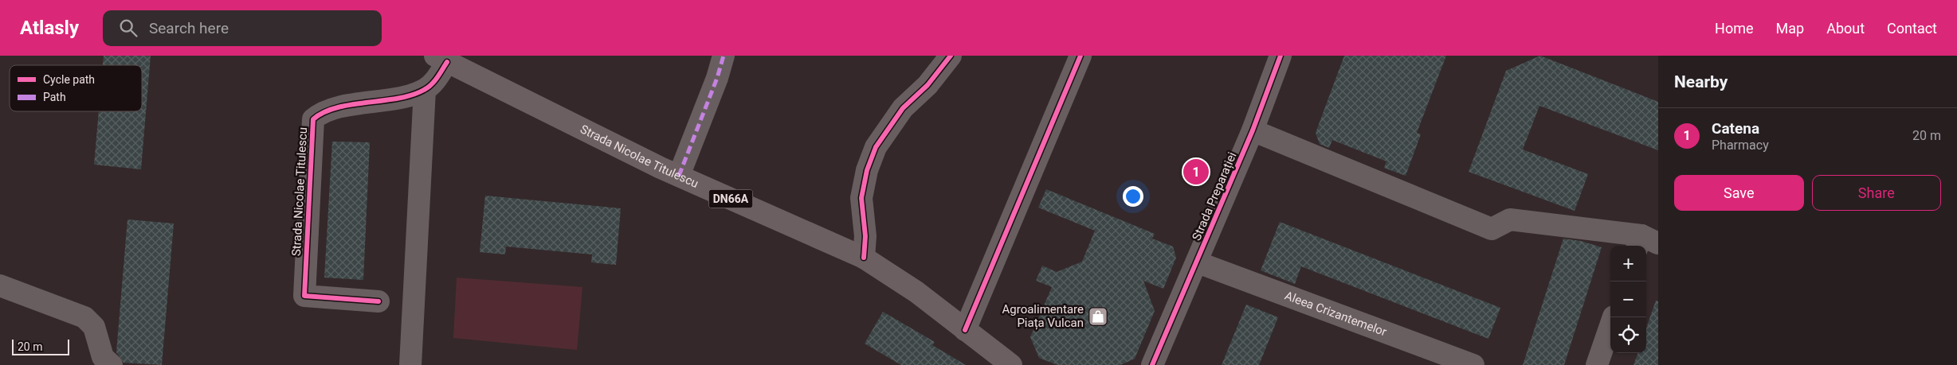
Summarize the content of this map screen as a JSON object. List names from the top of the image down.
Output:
{
  "streets": {
    "main road": ["Strada Nicolae Titulescu", "DN66A"],
    "street": ["Strada Preparației", "Aleea Crizantemelor"]
  },
  "crossings": [
    ["Strada Preparației", "Aleea Crizantemelor"]
  ],
  "places": {
    "shop": ["Agroalimentare Piața Vulcan"]
  },
  "legend": ["Cycle path", "Path"],
  "scale_bar": "20 m",
  "page": {
    "header": "Atlasly",
    "search": "Search here",
    "nav": [
      "Home",
      "Map",
      "About",
      "Contact"
    ],
    "heading": "Nearby",
    "list": [
      {
        "mark": "1",
        "name": "Catena",
        "note": "Pharmacy",
        "value": "20 m"
      }
    ],
    "pins": "1",
    "buttons": ["Save", "Share"],
    "map_buttons": ["+", "−"],
    "scale": "20 m"
  }
}
